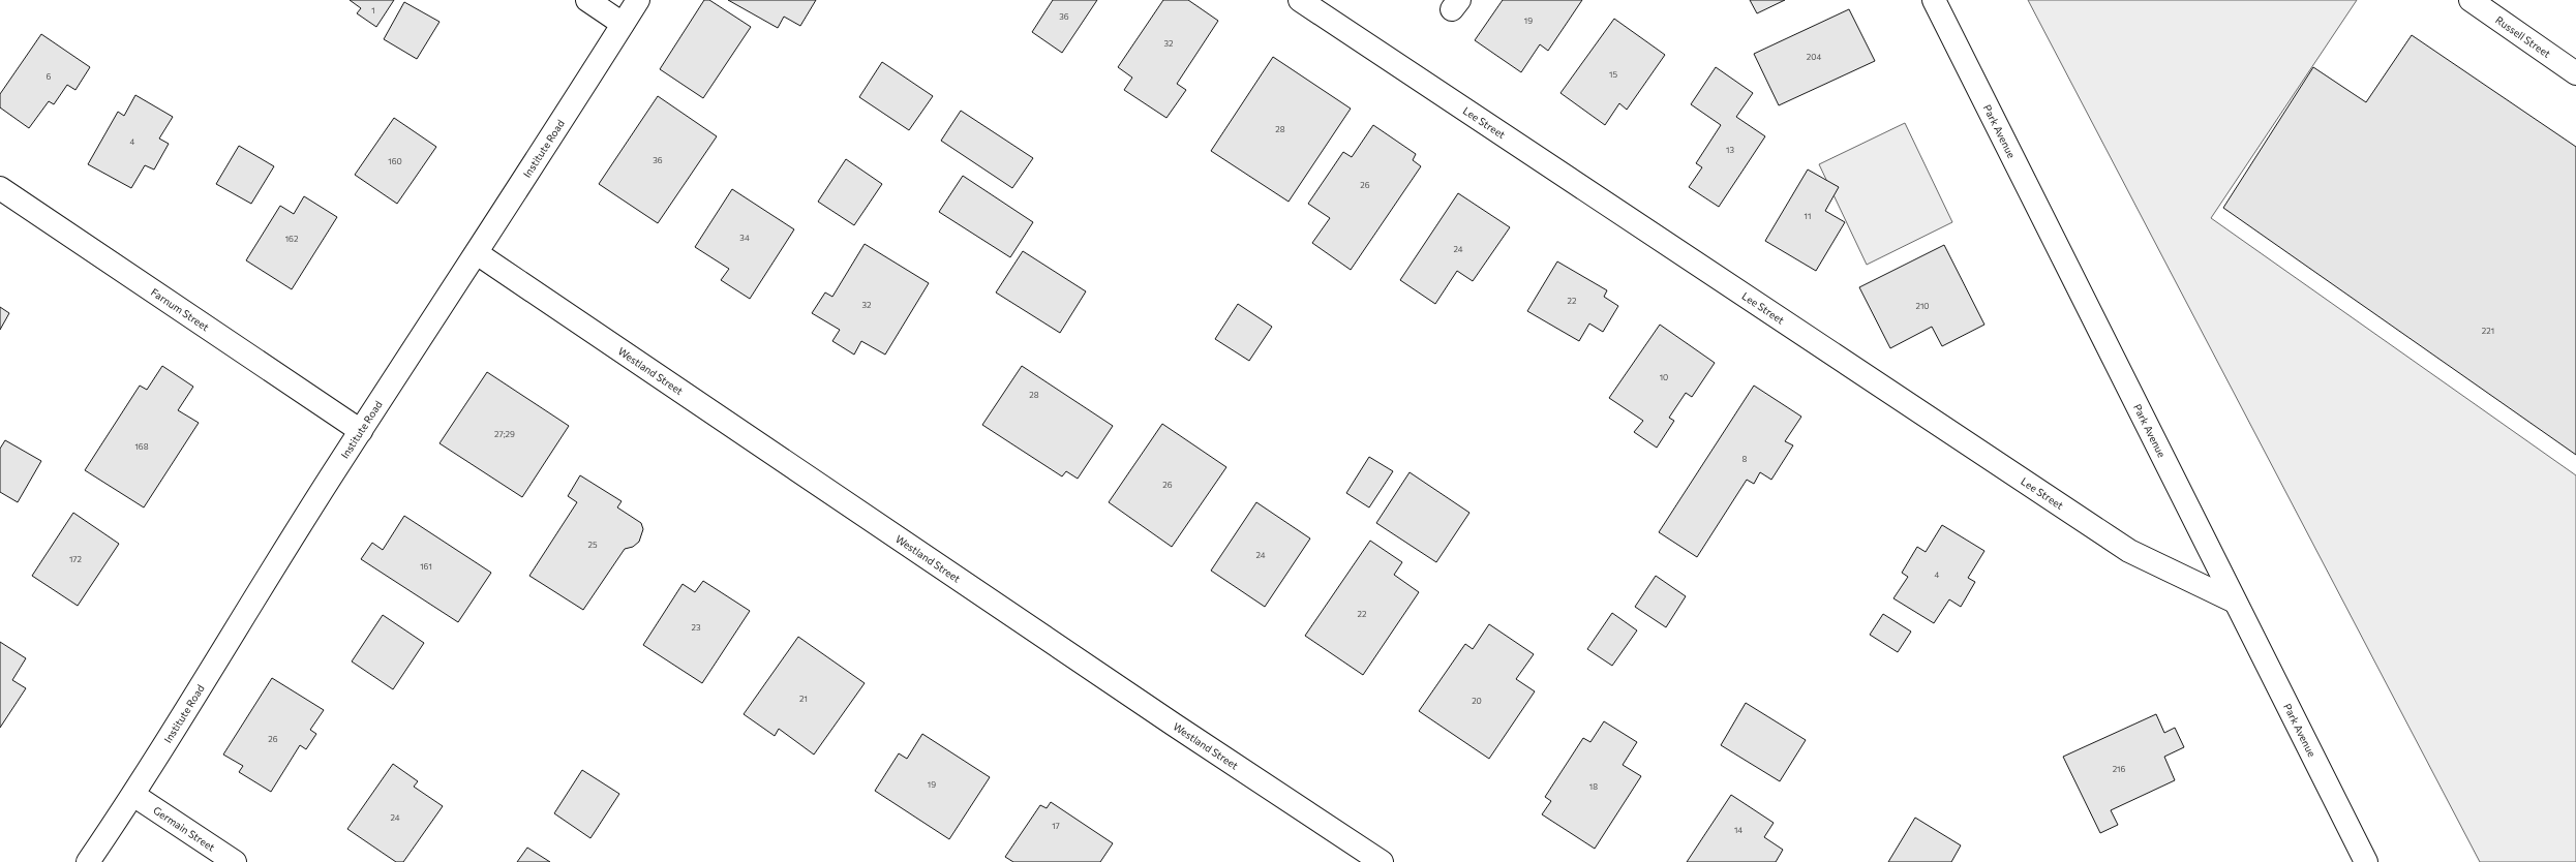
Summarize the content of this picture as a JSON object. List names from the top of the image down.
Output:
{
  "streets": {
    "street": [
      "Russell Street",
      "Lee Street",
      "Park Avenue",
      "Institute Road",
      "Farnum Street",
      "Westland Street",
      "Germain Street"
    ]
  },
  "crossings": [
    ["Lee Street", "Park Avenue"],
    ["Institute Road", "Farnum Street"],
    ["Institute Road", "Westland Street"],
    ["Institute Road", "Germain Street"]
  ],
  "house_numbers": [
    "1",
    "36",
    "19",
    "32",
    "204",
    "15",
    "6",
    "28",
    "4",
    "13",
    "36",
    "160",
    "26",
    "11",
    "34",
    "162",
    "24",
    "22",
    "32",
    "210",
    "221",
    "10",
    "28",
    "27;29",
    "168",
    "8",
    "26",
    "25",
    "24",
    "172",
    "161",
    "4",
    "22",
    "23",
    "21",
    "20",
    "26",
    "216",
    "19",
    "18",
    "24",
    "17",
    "14"
  ]
}
